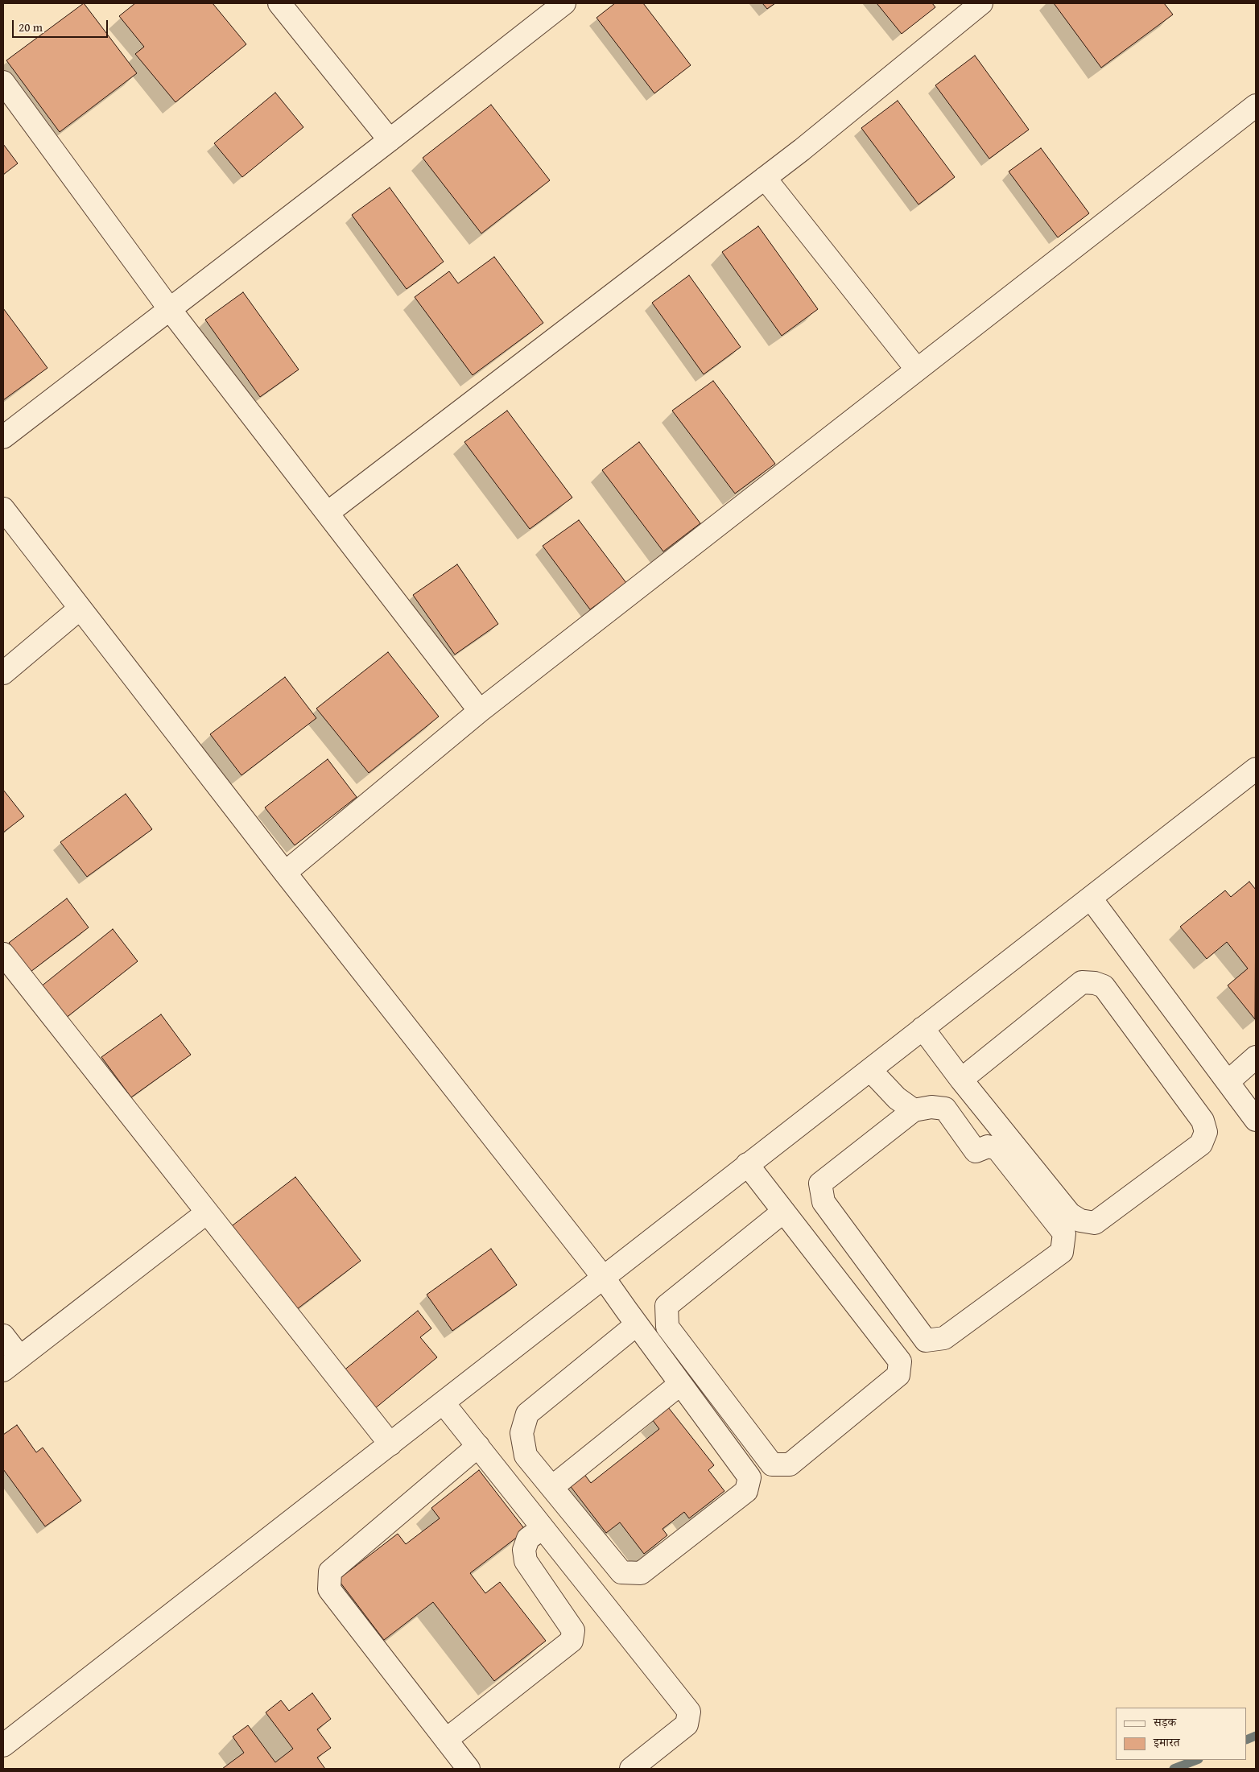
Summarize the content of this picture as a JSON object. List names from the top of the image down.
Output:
{
  "legend": ["सड़क", "इमारत"],
  "scale_bar": "20 m"
}
